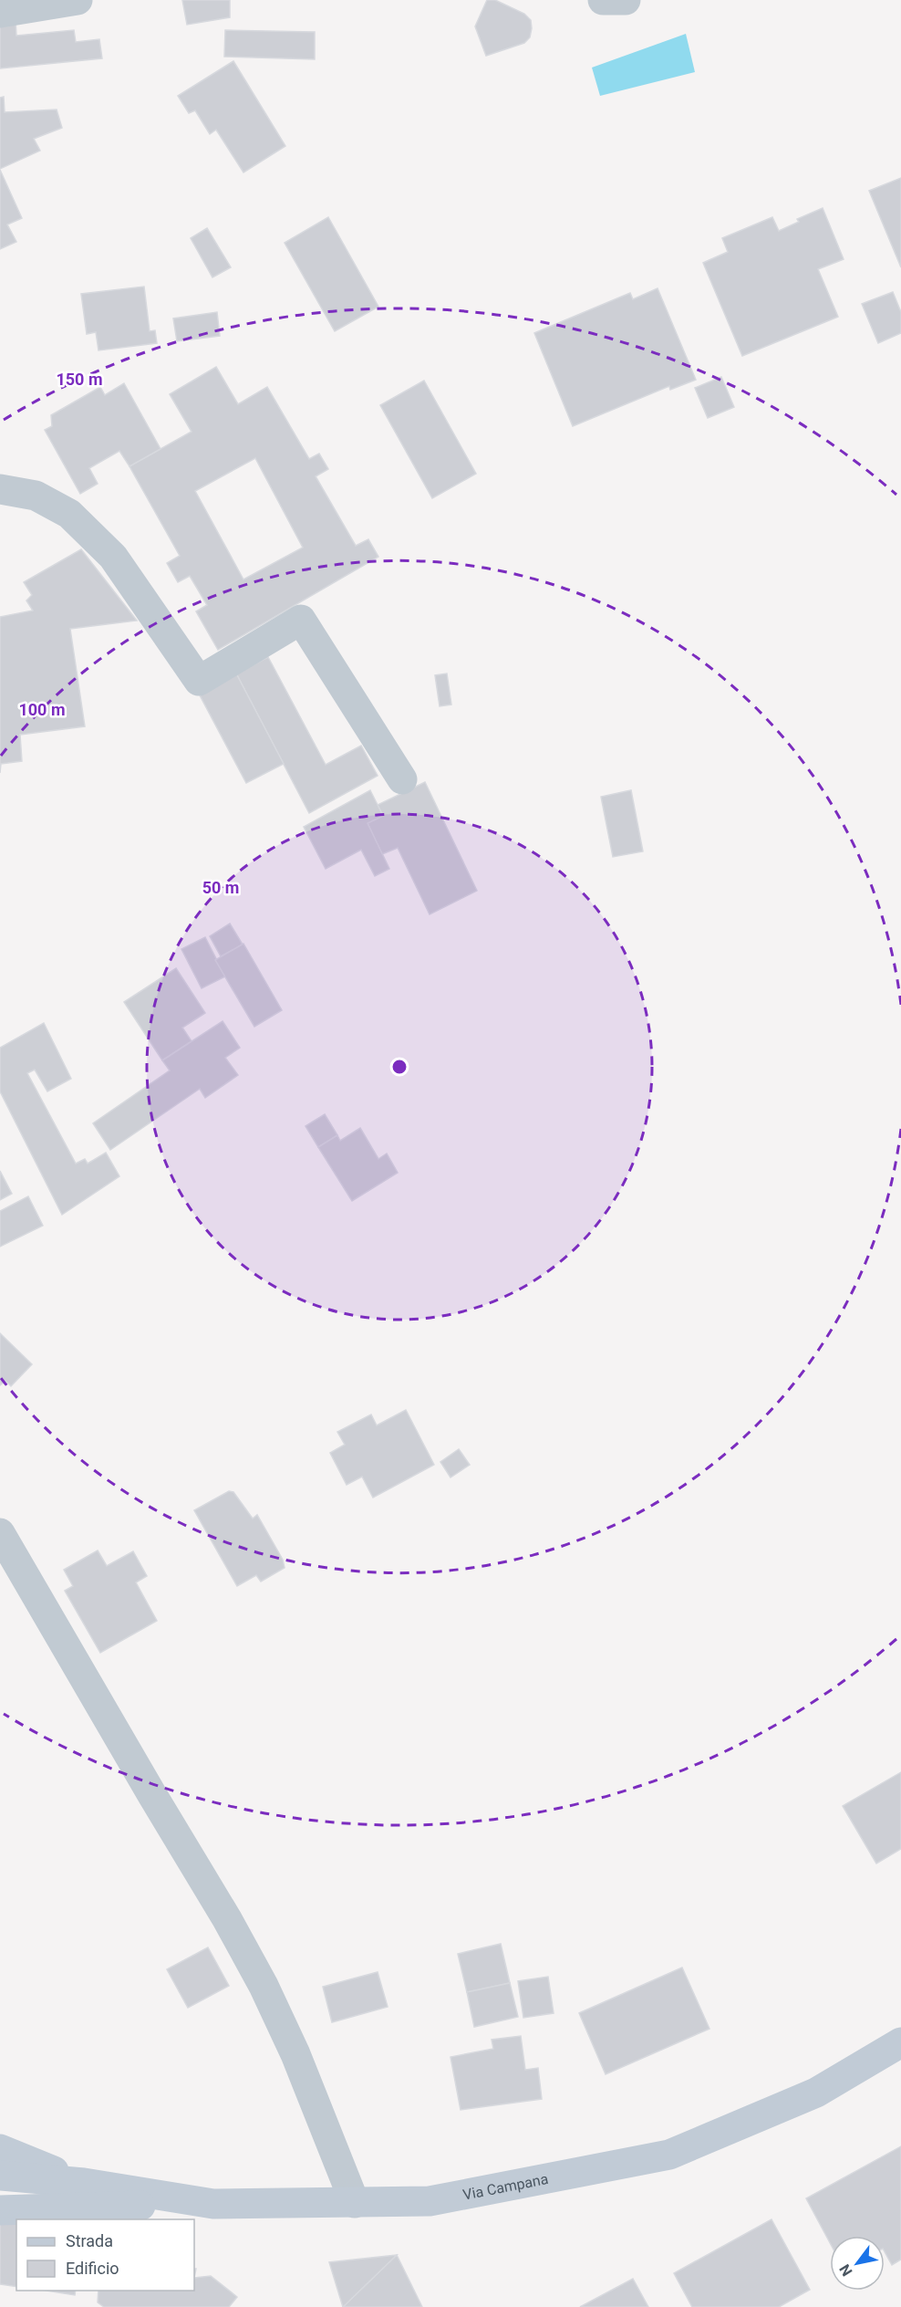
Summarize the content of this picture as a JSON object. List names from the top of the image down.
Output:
{
  "streets": {
    "main road": ["Via Campana"]
  },
  "legend": ["Strada", "Edificio"],
  "north": "bottom left",
  "rings": ["150 m", "100 m", "50 m"]
}
